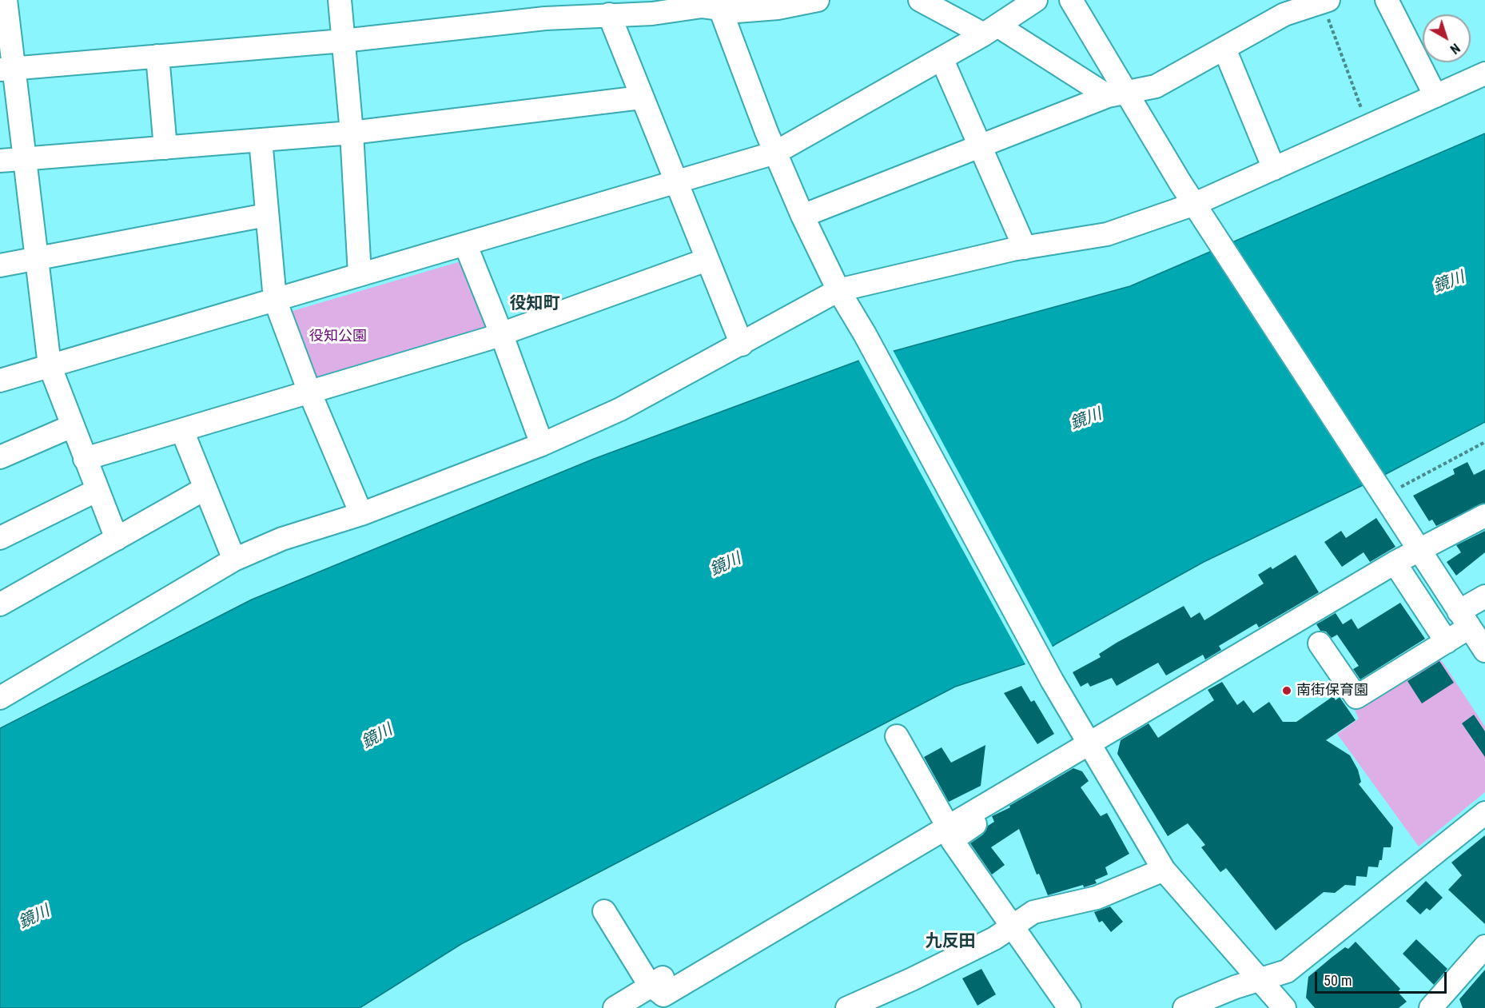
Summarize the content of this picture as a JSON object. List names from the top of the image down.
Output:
{
  "districts": ["役知町", "九反田"],
  "water": ["鏡川"],
  "parks": ["役知公園"],
  "places": ["南街保育園"],
  "scale_bar": "50 m",
  "north": "bottom right"
}
